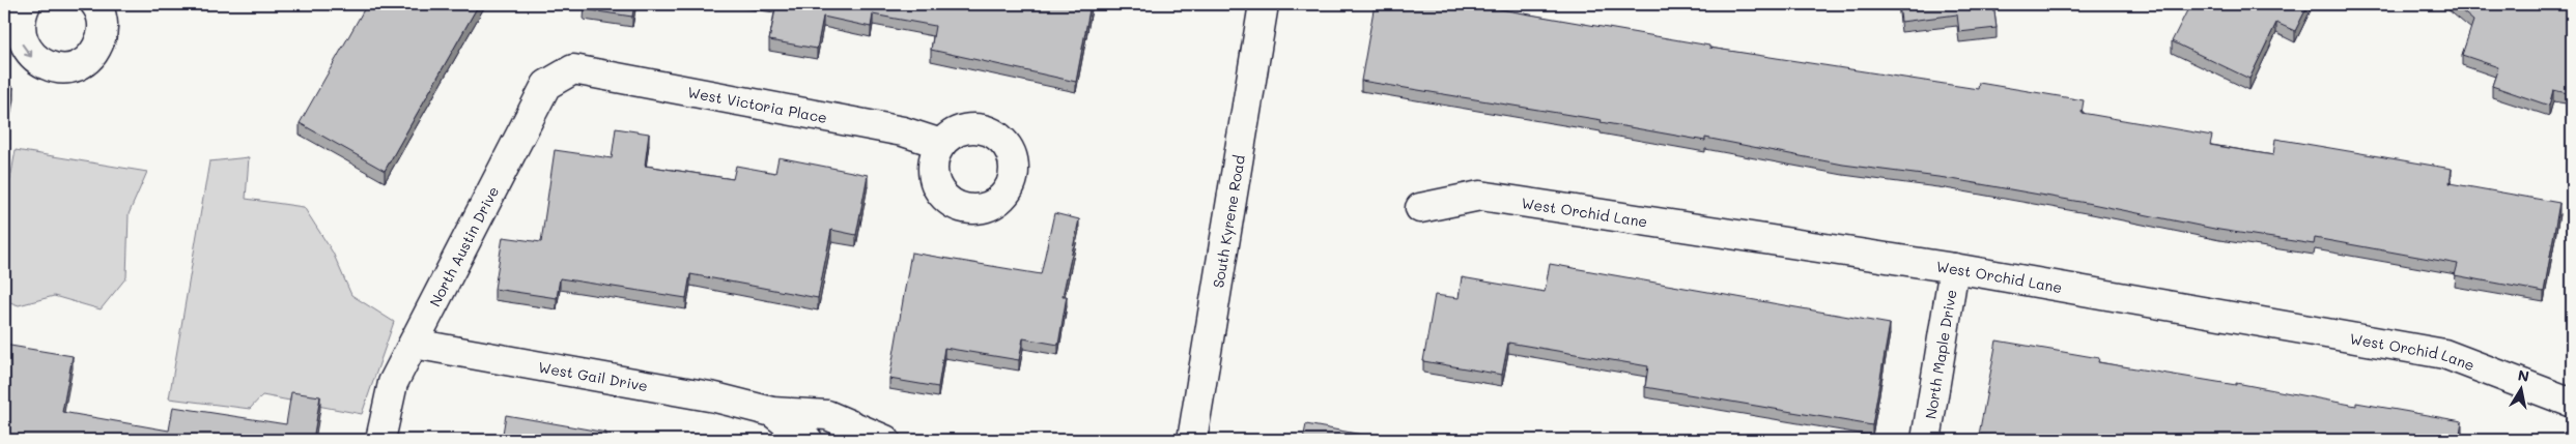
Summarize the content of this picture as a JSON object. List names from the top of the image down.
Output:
{
  "streets": {
    "street": [
      "West Victoria Place",
      "West Orchid Lane",
      "South Kyrene Road",
      "North Austin Drive",
      "North Maple Drive",
      "West Gail Drive"
    ]
  },
  "crossings": [
    ["West Victoria Place", "North Austin Drive"],
    ["West Orchid Lane", "North Maple Drive"],
    ["North Austin Drive", "West Gail Drive"]
  ],
  "north": "top"
}
